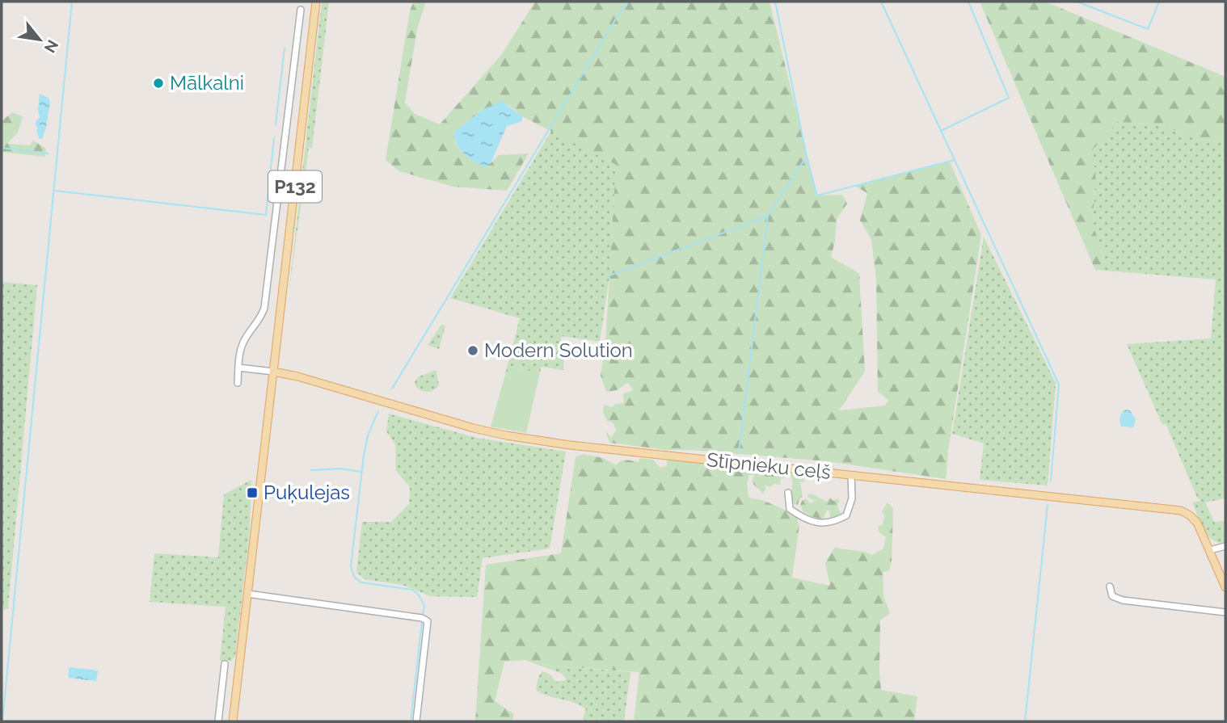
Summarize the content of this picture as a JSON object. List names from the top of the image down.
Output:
{
  "streets": {
    "main road": ["P132", "Stīpnieku ceļš"]
  },
  "crossings": [
    ["P132", "Stīpnieku ceļš"]
  ],
  "places": {
    "other": ["Mālkalni", "Modern Solution"],
    "transit": ["Puķulejas"]
  },
  "north": "bottom right"
}
